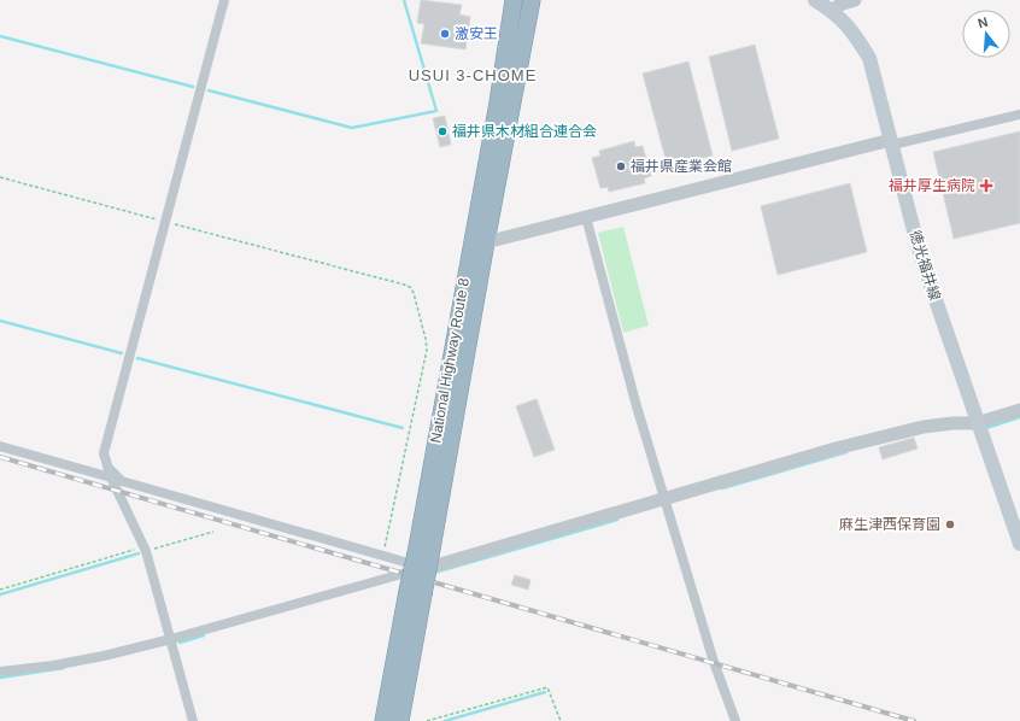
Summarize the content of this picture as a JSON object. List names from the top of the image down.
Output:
{
  "streets": {
    "highway": ["National Highway Route 8"],
    "main road": ["徳光福井線"]
  },
  "districts": ["USUI 3-CHOME"],
  "places": {
    "other": [
      "激安王",
      "福井県木材組合連合会",
      "福井県産業会館",
      "麻生津西保育園"
    ],
    "health": ["福井厚生病院"]
  },
  "north": "top"
}
